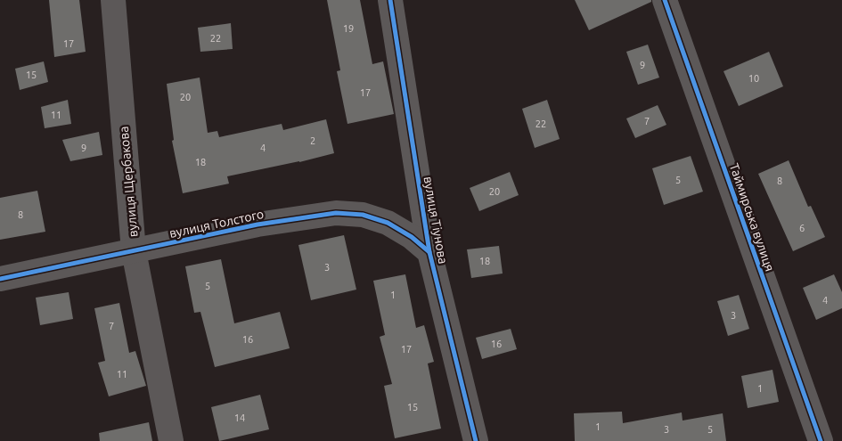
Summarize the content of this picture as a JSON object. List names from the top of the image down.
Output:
{
  "streets": {
    "street": [
      "вулиця Щербакова",
      "Таймирська вулиця",
      "вулиця Тіунова",
      "вулиця Толстого"
    ]
  },
  "crossings": [
    ["вулиця Щербакова", "вулиця Толстого"],
    ["вулиця Тіунова", "вулиця Толстого"]
  ],
  "house_numbers": [
    "19",
    "22",
    "17",
    "9",
    "15",
    "10",
    "17",
    "20",
    "11",
    "7",
    "22",
    "2",
    "9",
    "4",
    "18",
    "5",
    "8",
    "20",
    "8",
    "6",
    "18",
    "3",
    "5",
    "1",
    "4",
    "3",
    "7",
    "16",
    "16",
    "17",
    "11",
    "1",
    "15",
    "14",
    "1",
    "3",
    "5"
  ]
}
